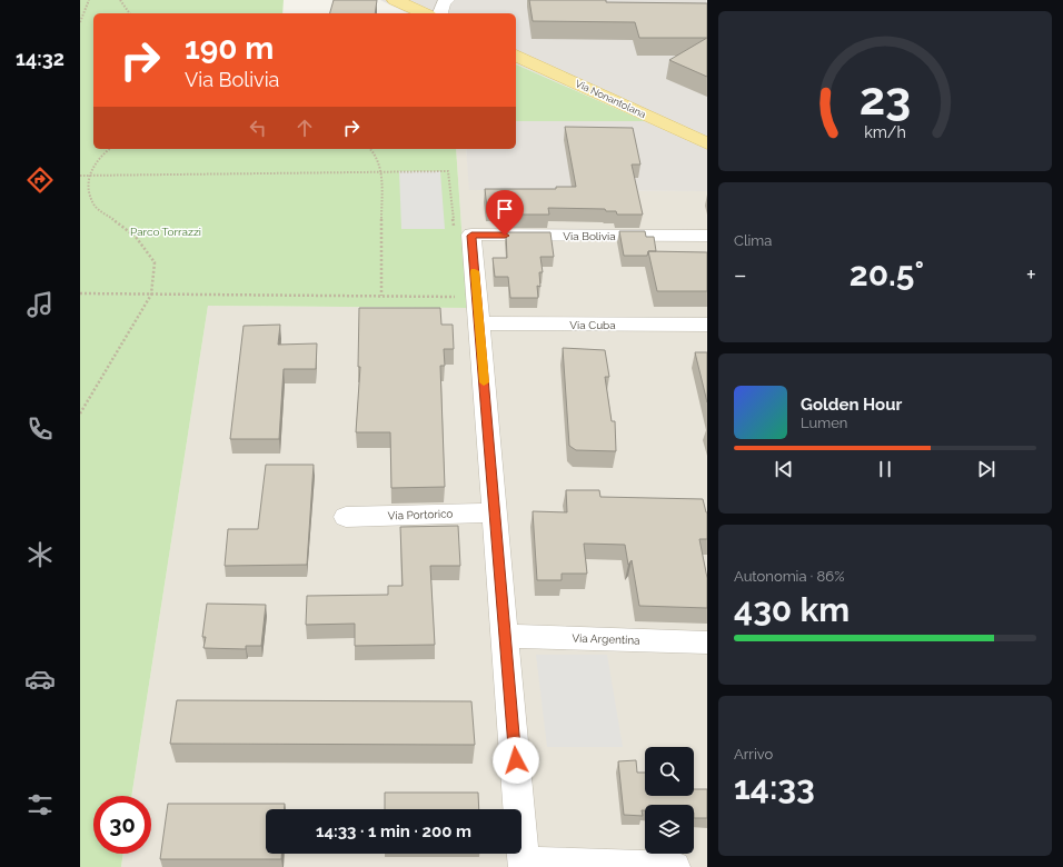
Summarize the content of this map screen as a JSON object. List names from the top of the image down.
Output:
{
  "streets": {
    "main road": ["Via Nonantolana"],
    "street": [
      "Via Bolivia",
      "Via Cuba",
      "Via Portorico",
      "Via Argentina"
    ]
  },
  "parks": ["Parco Torrazzi"],
  "page": {
    "tabs": "14:32",
    "turn": ["190 m", "Via Bolivia"],
    "tile": [
      "Clima",
      ["Autonomia · 86%", "430 km"],
      ["Arrivo", "14:33"]
    ],
    "heat": ["−", "20.5°", "+"],
    "song": ["Golden Hour", "Lumen"],
    "limit": "30",
    "trip": "14:33 · 1 min · 200 m",
    "gauge": ["23", "km/h"]
  }
}
